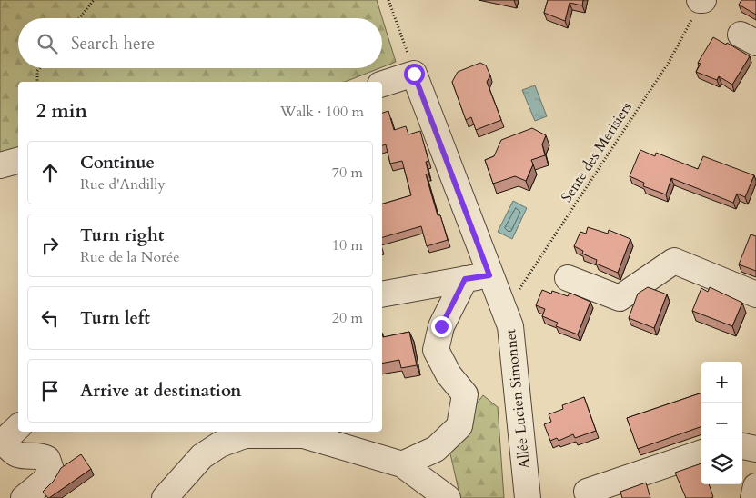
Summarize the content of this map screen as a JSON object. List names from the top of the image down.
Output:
{
  "streets": {
    "street": ["Allée Lucien Simonnet"],
    "path": ["Sente des Merisiers"]
  },
  "crossings": [
    ["Sente des Merisiers", "Allée Lucien Simonnet"]
  ],
  "page": {
    "search": "Search here",
    "heading": ["2 min", "Walk · 100 m"],
    "list": [
      ["Continue", "Rue d'Andilly", "70 m"],
      ["Turn right", "Rue de la Norée", "10 m"],
      ["Turn left", "20 m"],
      "Arrive at destination"
    ],
    "map_buttons": ["+", "−"]
  }
}
